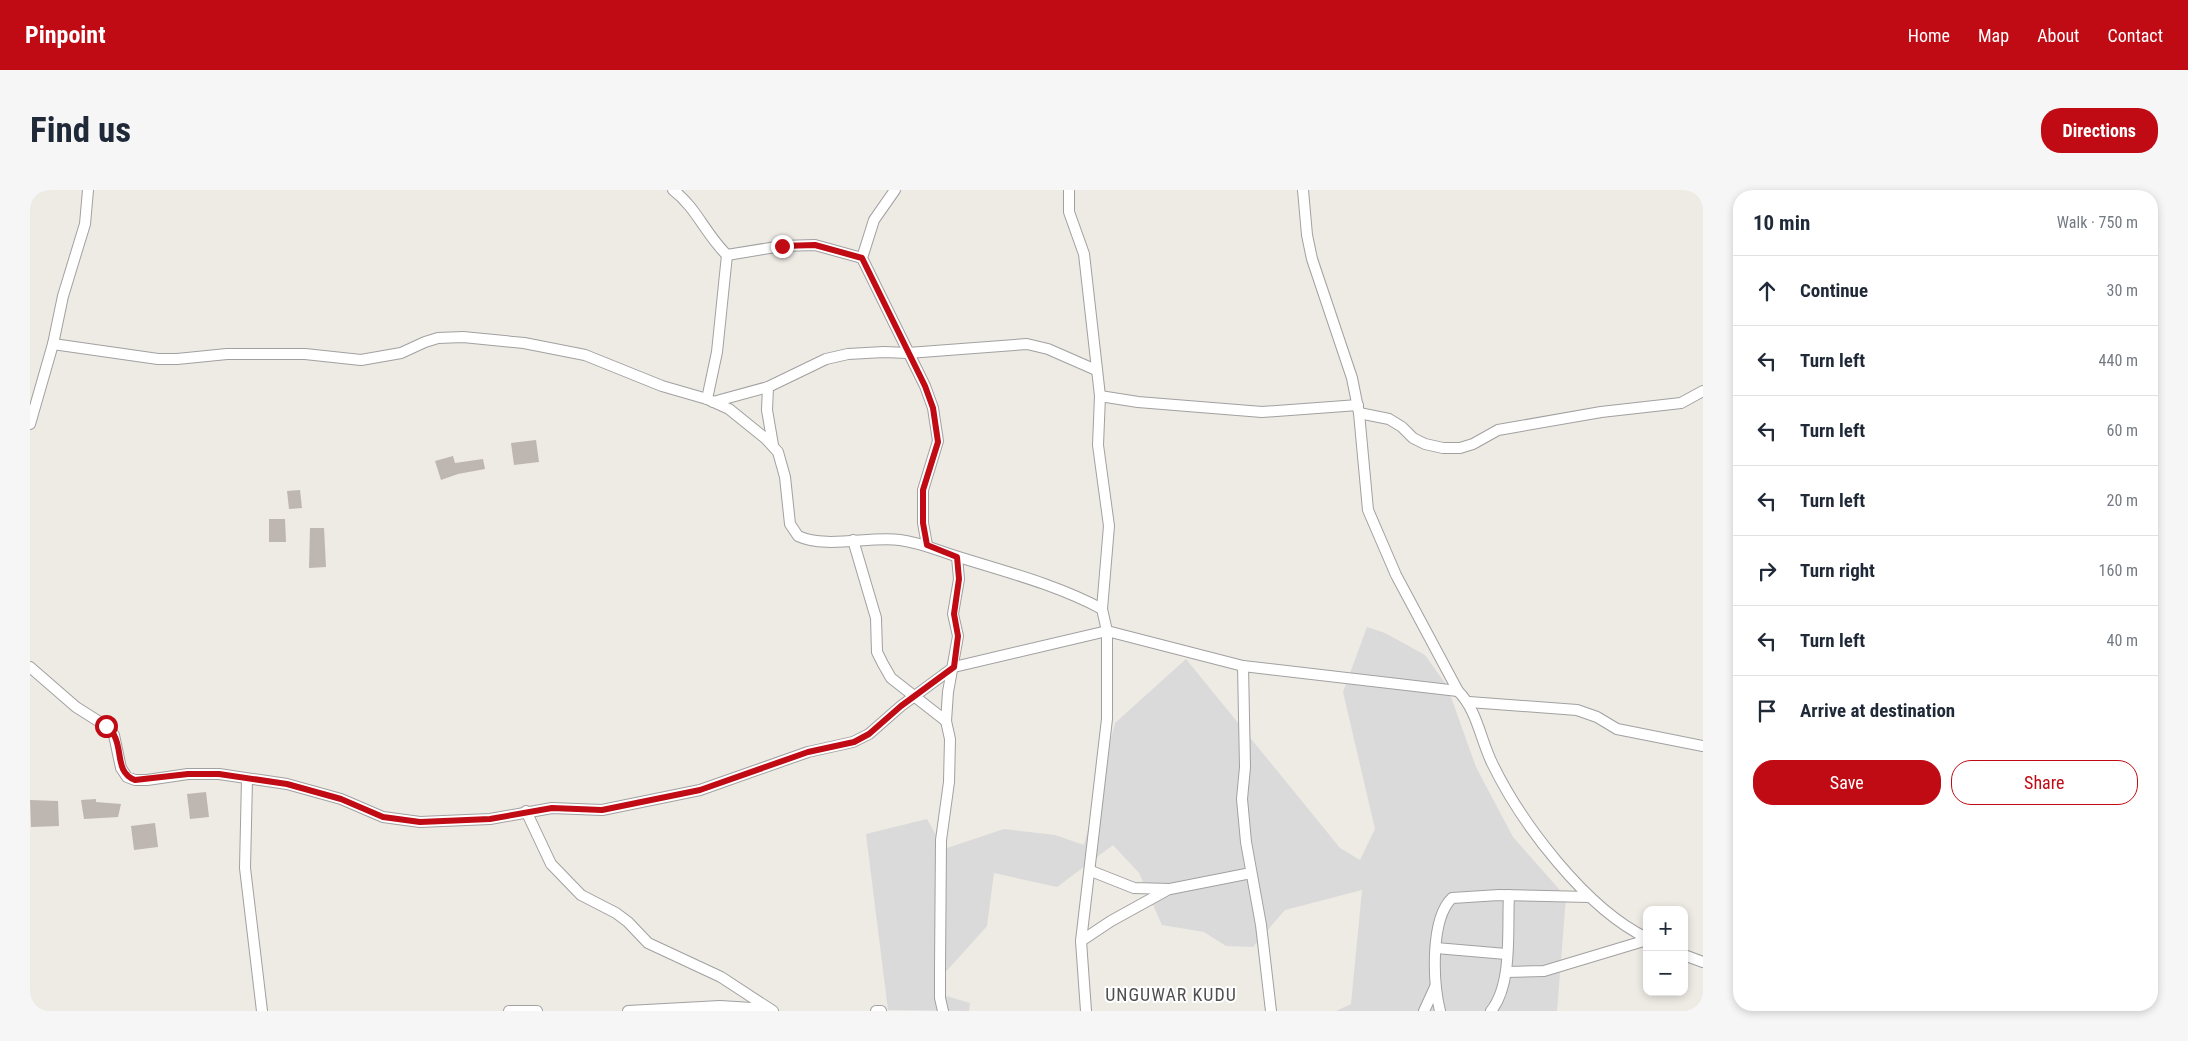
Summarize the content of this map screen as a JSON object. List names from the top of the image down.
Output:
{
  "districts": ["UNGUWAR KUDU"],
  "page": {
    "header": "Pinpoint",
    "nav": [
      "Home",
      "Map",
      "About",
      "Contact"
    ],
    "buttons": [
      "Directions",
      ["Save", "Share"]
    ],
    "title": "Find us",
    "heading": ["10 min", "Walk · 750 m"],
    "list": [
      ["Continue", "30 m"],
      ["Turn left", "440 m"],
      ["Turn left", "60 m"],
      ["Turn left", "20 m"],
      ["Turn right", "160 m"],
      ["Turn left", "40 m"],
      "Arrive at destination"
    ],
    "map_buttons": ["+", "−"]
  }
}
